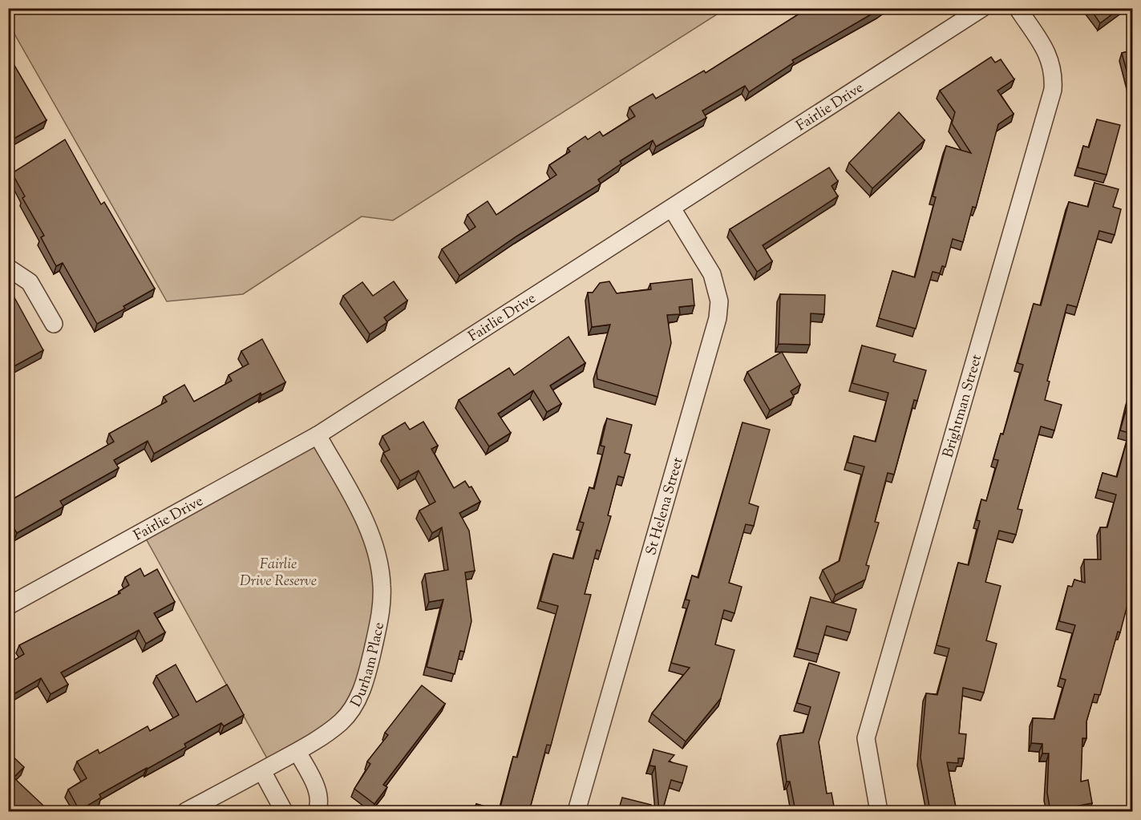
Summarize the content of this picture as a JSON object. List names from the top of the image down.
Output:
{
  "streets": {
    "street": [
      "Fairlie Drive",
      "Brightman Street",
      "St Helena Street",
      "Durham Place"
    ]
  },
  "crossings": [
    ["Fairlie Drive", "St Helena Street"],
    ["Fairlie Drive", "Durham Place"]
  ],
  "parks": ["Fairlie Drive Reserve"]
}
